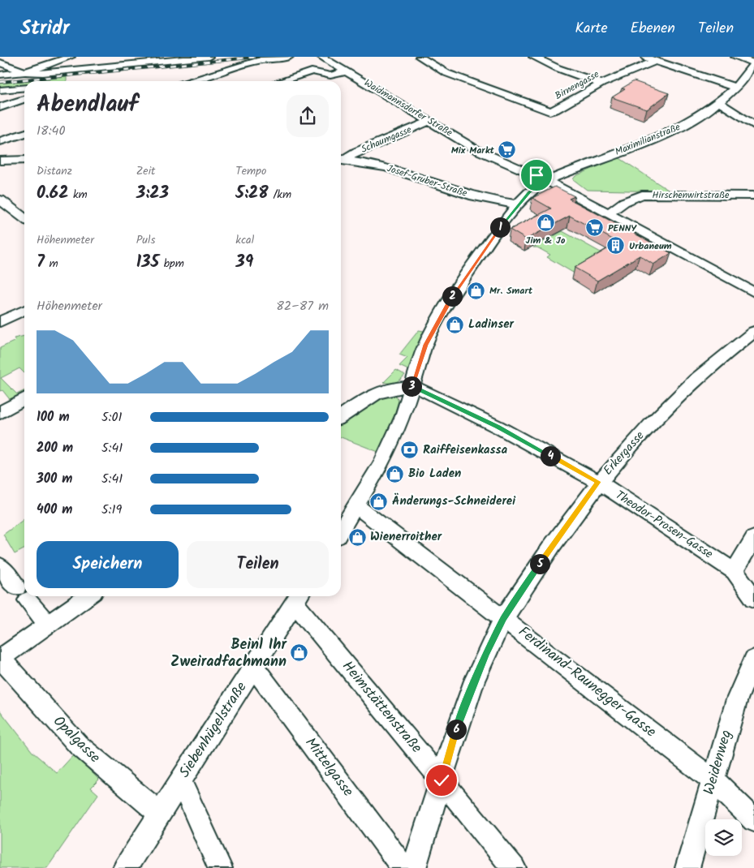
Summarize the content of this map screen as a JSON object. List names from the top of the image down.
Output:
{
  "streets": {
    "street": [
      "Birnengasse",
      "Waidmannsdorfer Straße",
      "Schaumgasse",
      "Maximilianstraße",
      "Josef-Gruber-Straße",
      "Hirschenwirtstraße",
      "Erkergasse",
      "Theodor-Prosen-Gasse",
      "Ferdinand-Raunegger-Gasse",
      "Heimstättenstraße",
      "Siebenhügelstraße",
      "Opalgasse",
      "Weidenweg",
      "Mittelgasse"
    ]
  },
  "crossings": [
    ["Waidmannsdorfer Straße", "Schaumgasse"],
    ["Waidmannsdorfer Straße", "Maximilianstraße"],
    ["Waidmannsdorfer Straße", "Hirschenwirtstraße"],
    ["Erkergasse", "Theodor-Prosen-Gasse"],
    ["Erkergasse", "Ferdinand-Raunegger-Gasse"],
    ["Erkergasse", "Heimstättenstraße"],
    ["Ferdinand-Raunegger-Gasse", "Weidenweg"],
    ["Heimstättenstraße", "Siebenhügelstraße"],
    ["Siebenhügelstraße", "Opalgasse"],
    ["Siebenhügelstraße", "Mittelgasse"]
  ],
  "places": {
    "supermarket": ["Mix Markt", "PENNY"],
    "shop": [
      "Jim & Jo",
      "Mr. Smart",
      "Ladinser",
      "Bio Laden",
      "Änderungs-Schneiderei",
      "Wienerroither",
      "Beinl Ihr Zweiradfachmann"
    ],
    "building": ["Urbaneum"],
    "bank": ["Raiffeisenkassa"]
  },
  "page": {
    "header": "Stridr",
    "nav": ["Karte", "Ebenen", "Teilen"],
    "heading": ["Abendlauf", "18:40"],
    "stats": [
      ["Distanz", "0.62 km"],
      ["Zeit", "3:23"],
      ["Tempo", "5:28 /km"],
      ["Höhenmeter", "7 m"],
      ["Puls", "135 bpm"],
      ["kcal", "39"]
    ],
    "pins": [
      "1",
      "2",
      "3",
      "4",
      "5",
      "6"
    ],
    "chart": ["Höhenmeter", "82–87 m"],
    "list": [
      {
        "name": "100 m",
        "note": "5:01"
      },
      {
        "name": "200 m",
        "note": "5:41"
      },
      {
        "name": "300 m",
        "note": "5:41"
      },
      {
        "name": "400 m",
        "note": "5:19"
      }
    ],
    "buttons": ["Speichern", "Teilen"]
  }
}
